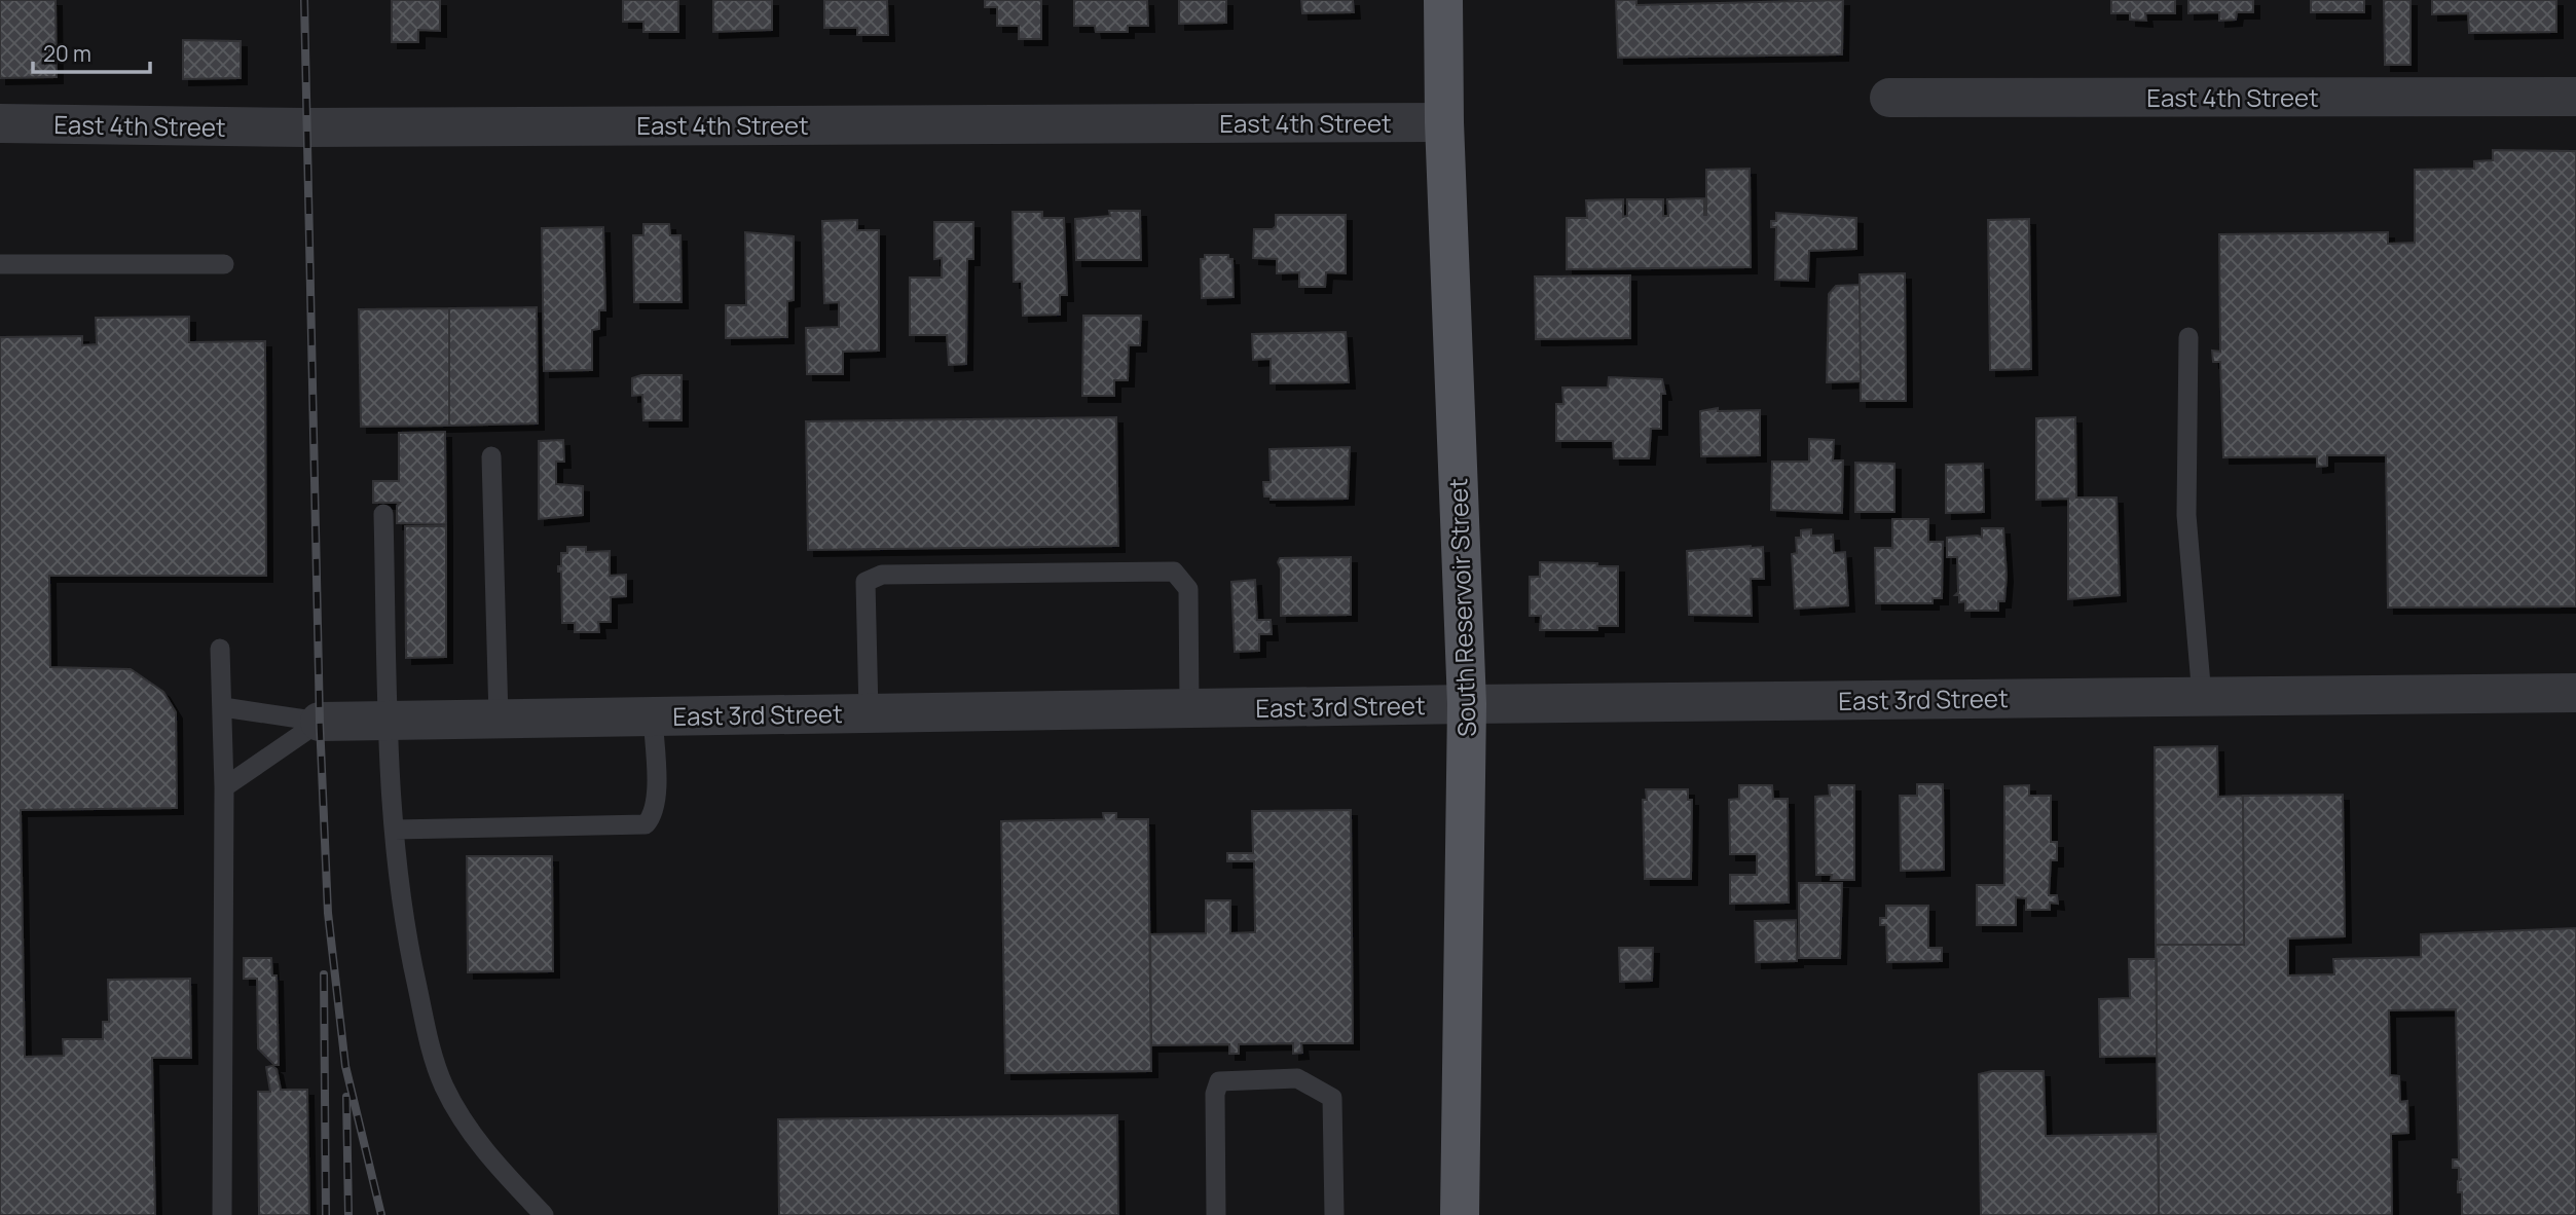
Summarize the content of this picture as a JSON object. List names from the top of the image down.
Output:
{
  "streets": {
    "main road": ["South Reservoir Street"],
    "street": ["East 4th Street", "East 3rd Street"]
  },
  "crossings": [
    ["East 4th Street", "South Reservoir Street"],
    ["South Reservoir Street", "East 3rd Street"]
  ],
  "scale_bar": "20 m"
}
